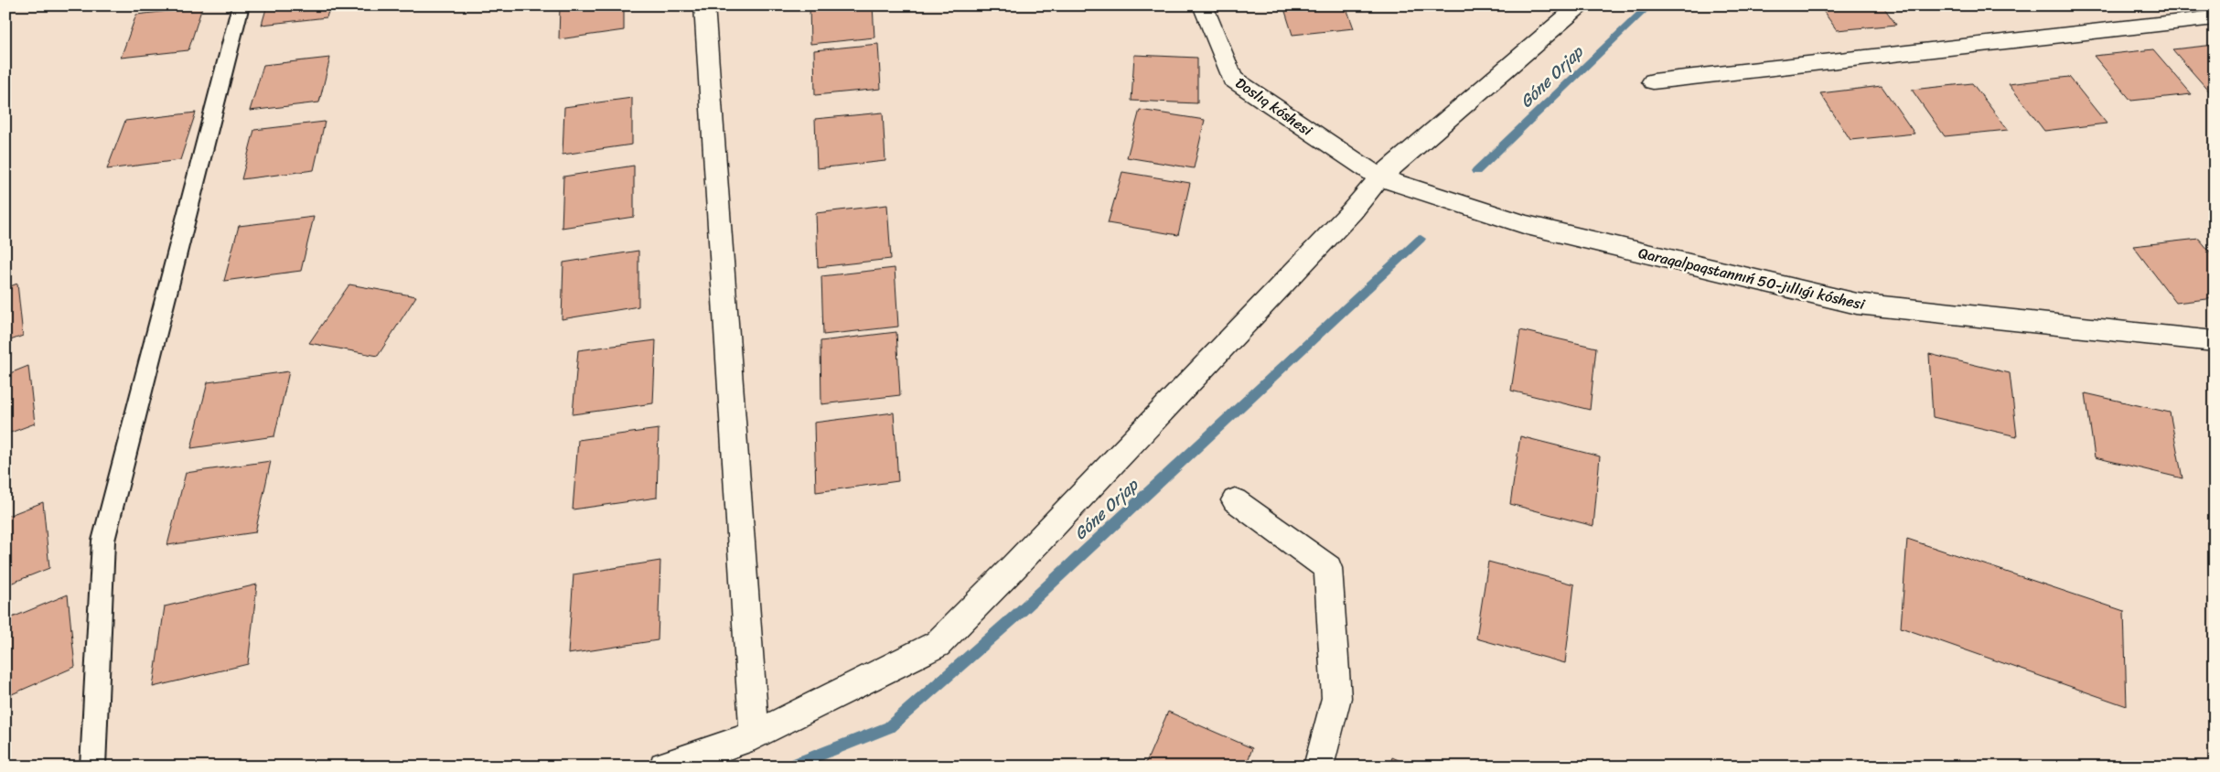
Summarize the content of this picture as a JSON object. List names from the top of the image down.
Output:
{
  "streets": {
    "street": ["Doslıq kóshesi", "Qaraqalpaqstannıń 50-jıllıǵı kóshesi"]
  },
  "crossings": [
    ["Doslıq kóshesi", "Qaraqalpaqstannıń 50-jıllıǵı kóshesi"]
  ],
  "water": ["Góne Orjap"]
}
